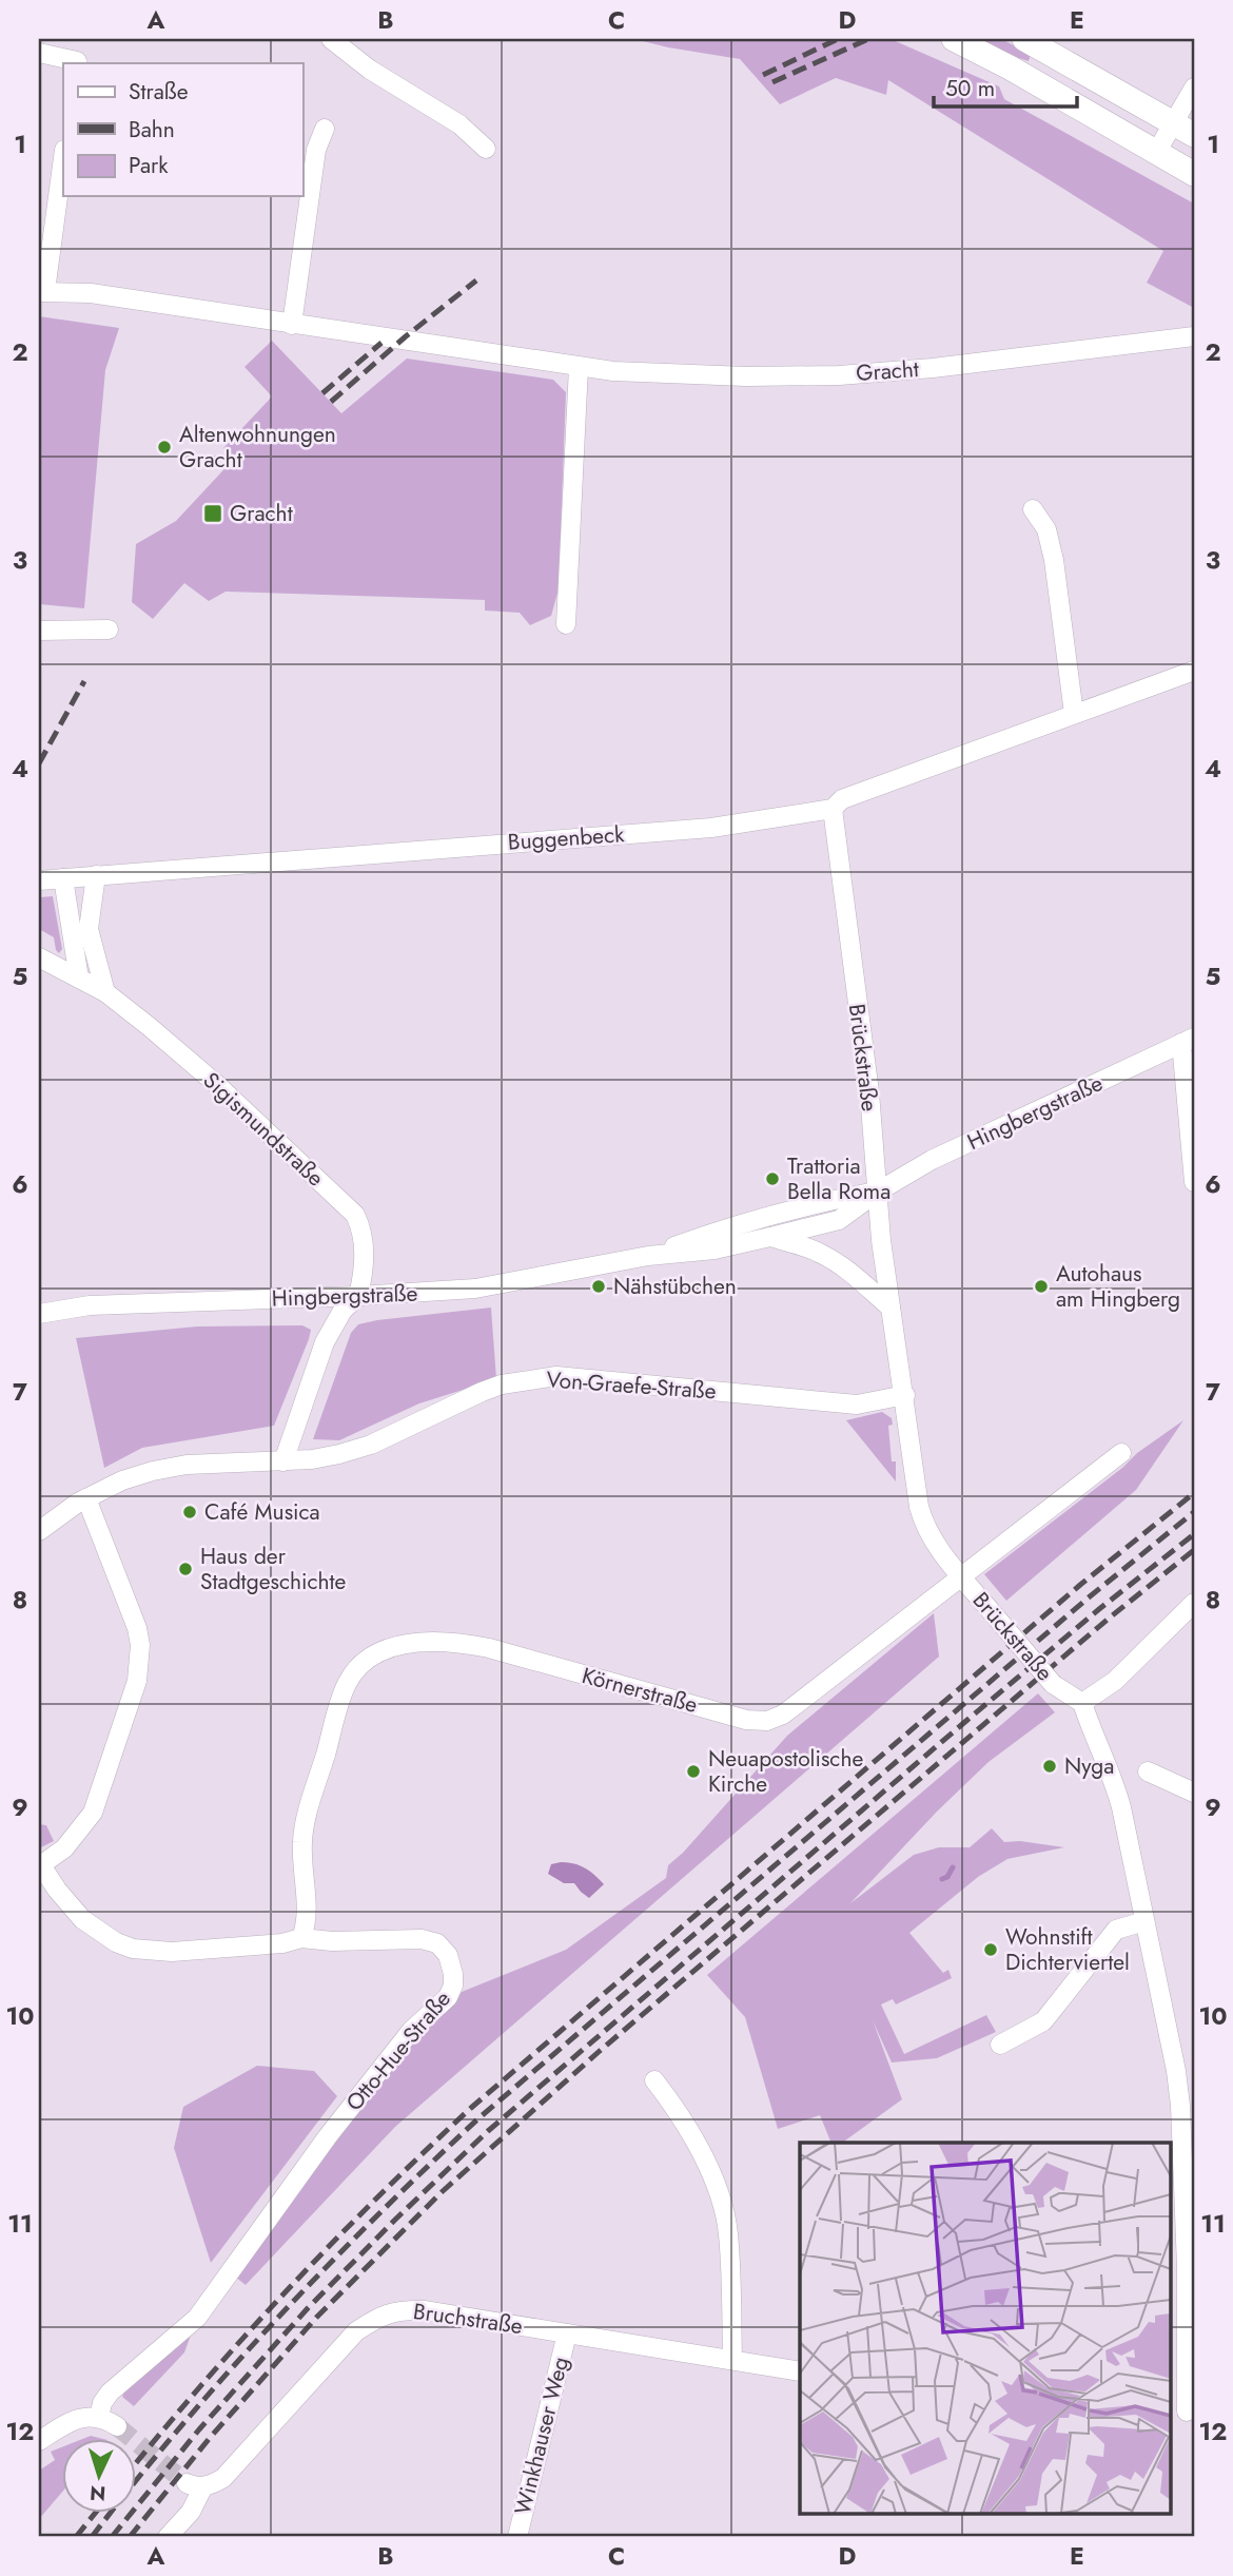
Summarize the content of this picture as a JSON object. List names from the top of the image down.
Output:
{
  "streets": {
    "street": [
      "Gracht",
      "Buggenbeck",
      "Brückstraße",
      "Hingbergstraße",
      "Sigismundstraße",
      "Von-Graefe-Straße",
      "Körnerstraße",
      "Otto-Hue-Straße",
      "Bruchstraße",
      "Winkhauser Weg"
    ]
  },
  "crossings": [
    ["Buggenbeck", "Brückstraße"],
    ["Brückstraße", "Hingbergstraße"],
    ["Brückstraße", "Von-Graefe-Straße"],
    ["Brückstraße", "Körnerstraße"],
    ["Hingbergstraße", "Sigismundstraße"],
    ["Körnerstraße", "Otto-Hue-Straße"],
    ["Bruchstraße", "Winkhauser Weg"]
  ],
  "places": {
    "other": [
      "Altenwohnungen Gracht",
      "Trattoria Bella Roma",
      "Nähstübchen",
      "Autohaus am Hingberg",
      "Café Musica",
      "Haus der Stadtgeschichte",
      "Nyga",
      "Neuapostolische Kirche",
      "Wohnstift Dichterviertel"
    ],
    "transit": ["Gracht"]
  },
  "legend": ["Straße", "Bahn", "Park"],
  "scale_bar": "50 m",
  "north": "bottom",
  "grid": {
    "columns": [
      "A",
      "B",
      "C",
      "D",
      "E"
    ],
    "rows": [
      "1",
      "2",
      "3",
      "4",
      "5",
      "6",
      "7",
      "8",
      "9",
      "10",
      "11",
      "12"
    ]
  }
}
